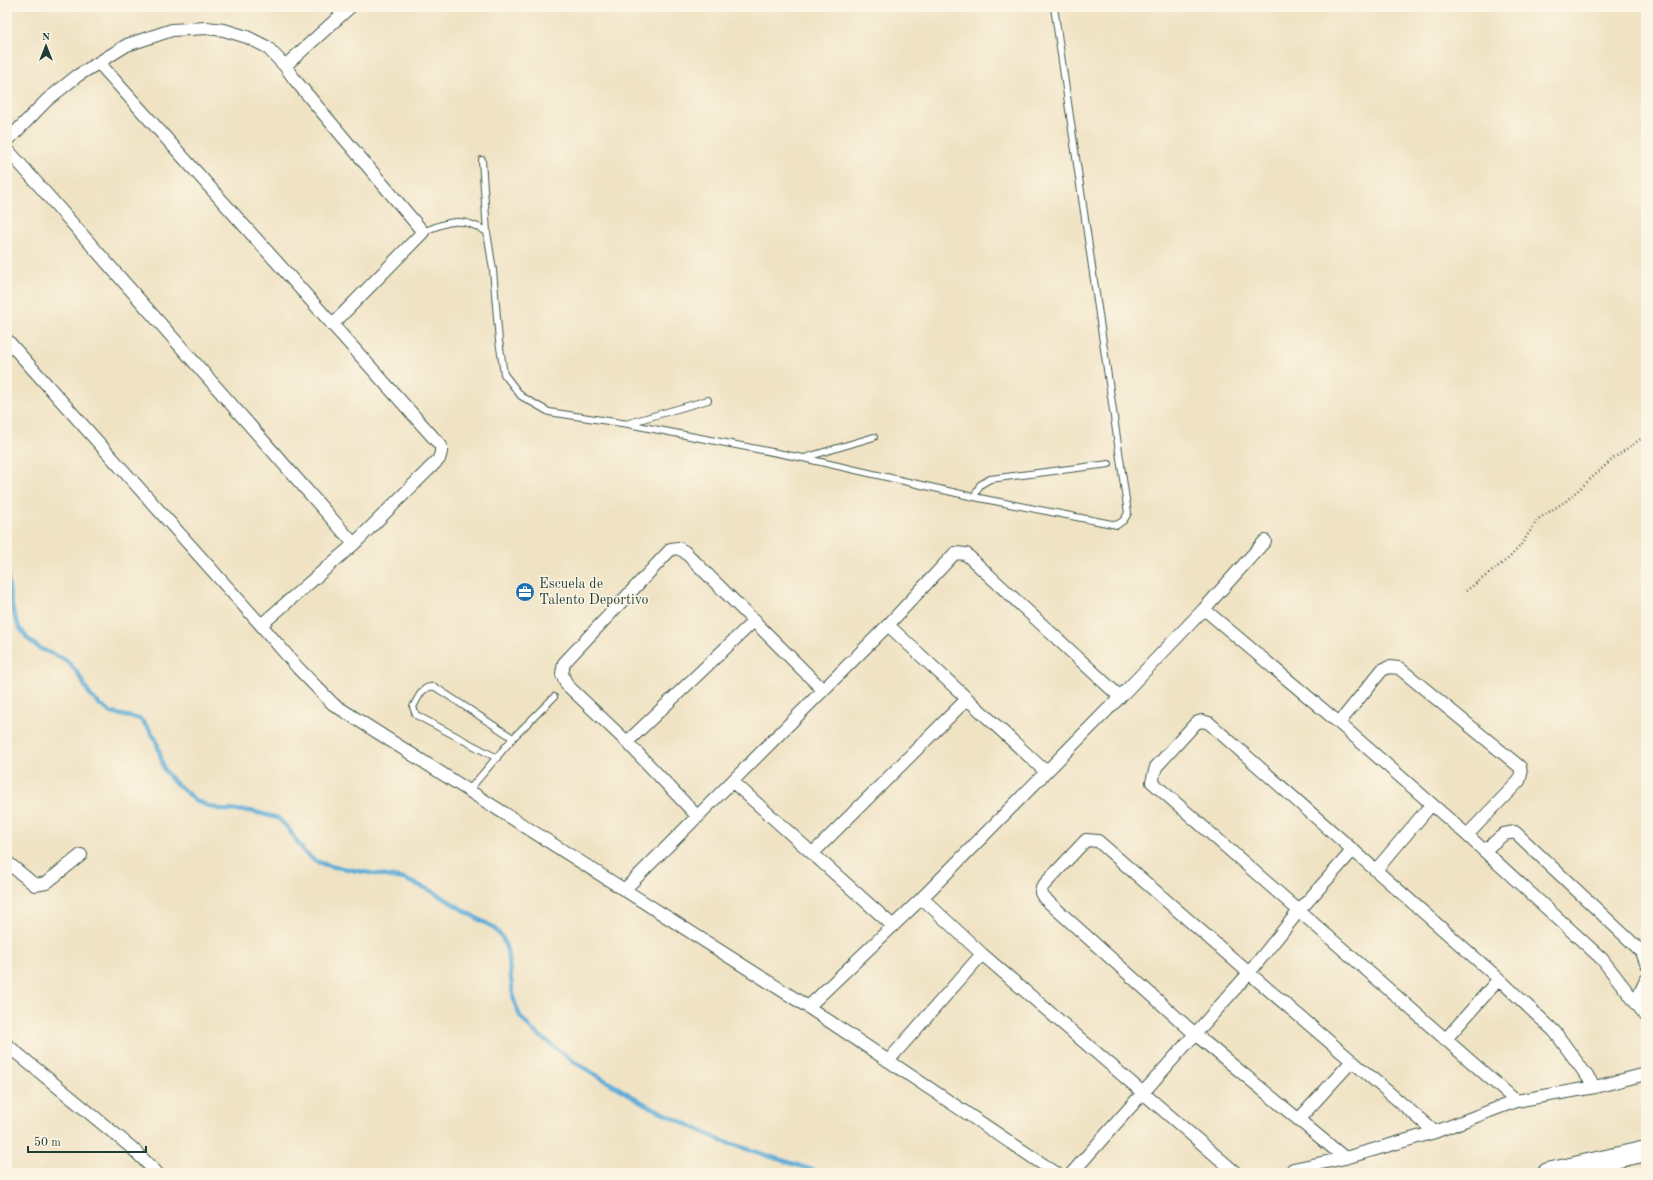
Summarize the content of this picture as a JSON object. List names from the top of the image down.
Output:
{
  "places": {
    "office": ["Escuela de Talento Deportivo"]
  },
  "scale_bar": "50 m",
  "north": "top"
}
